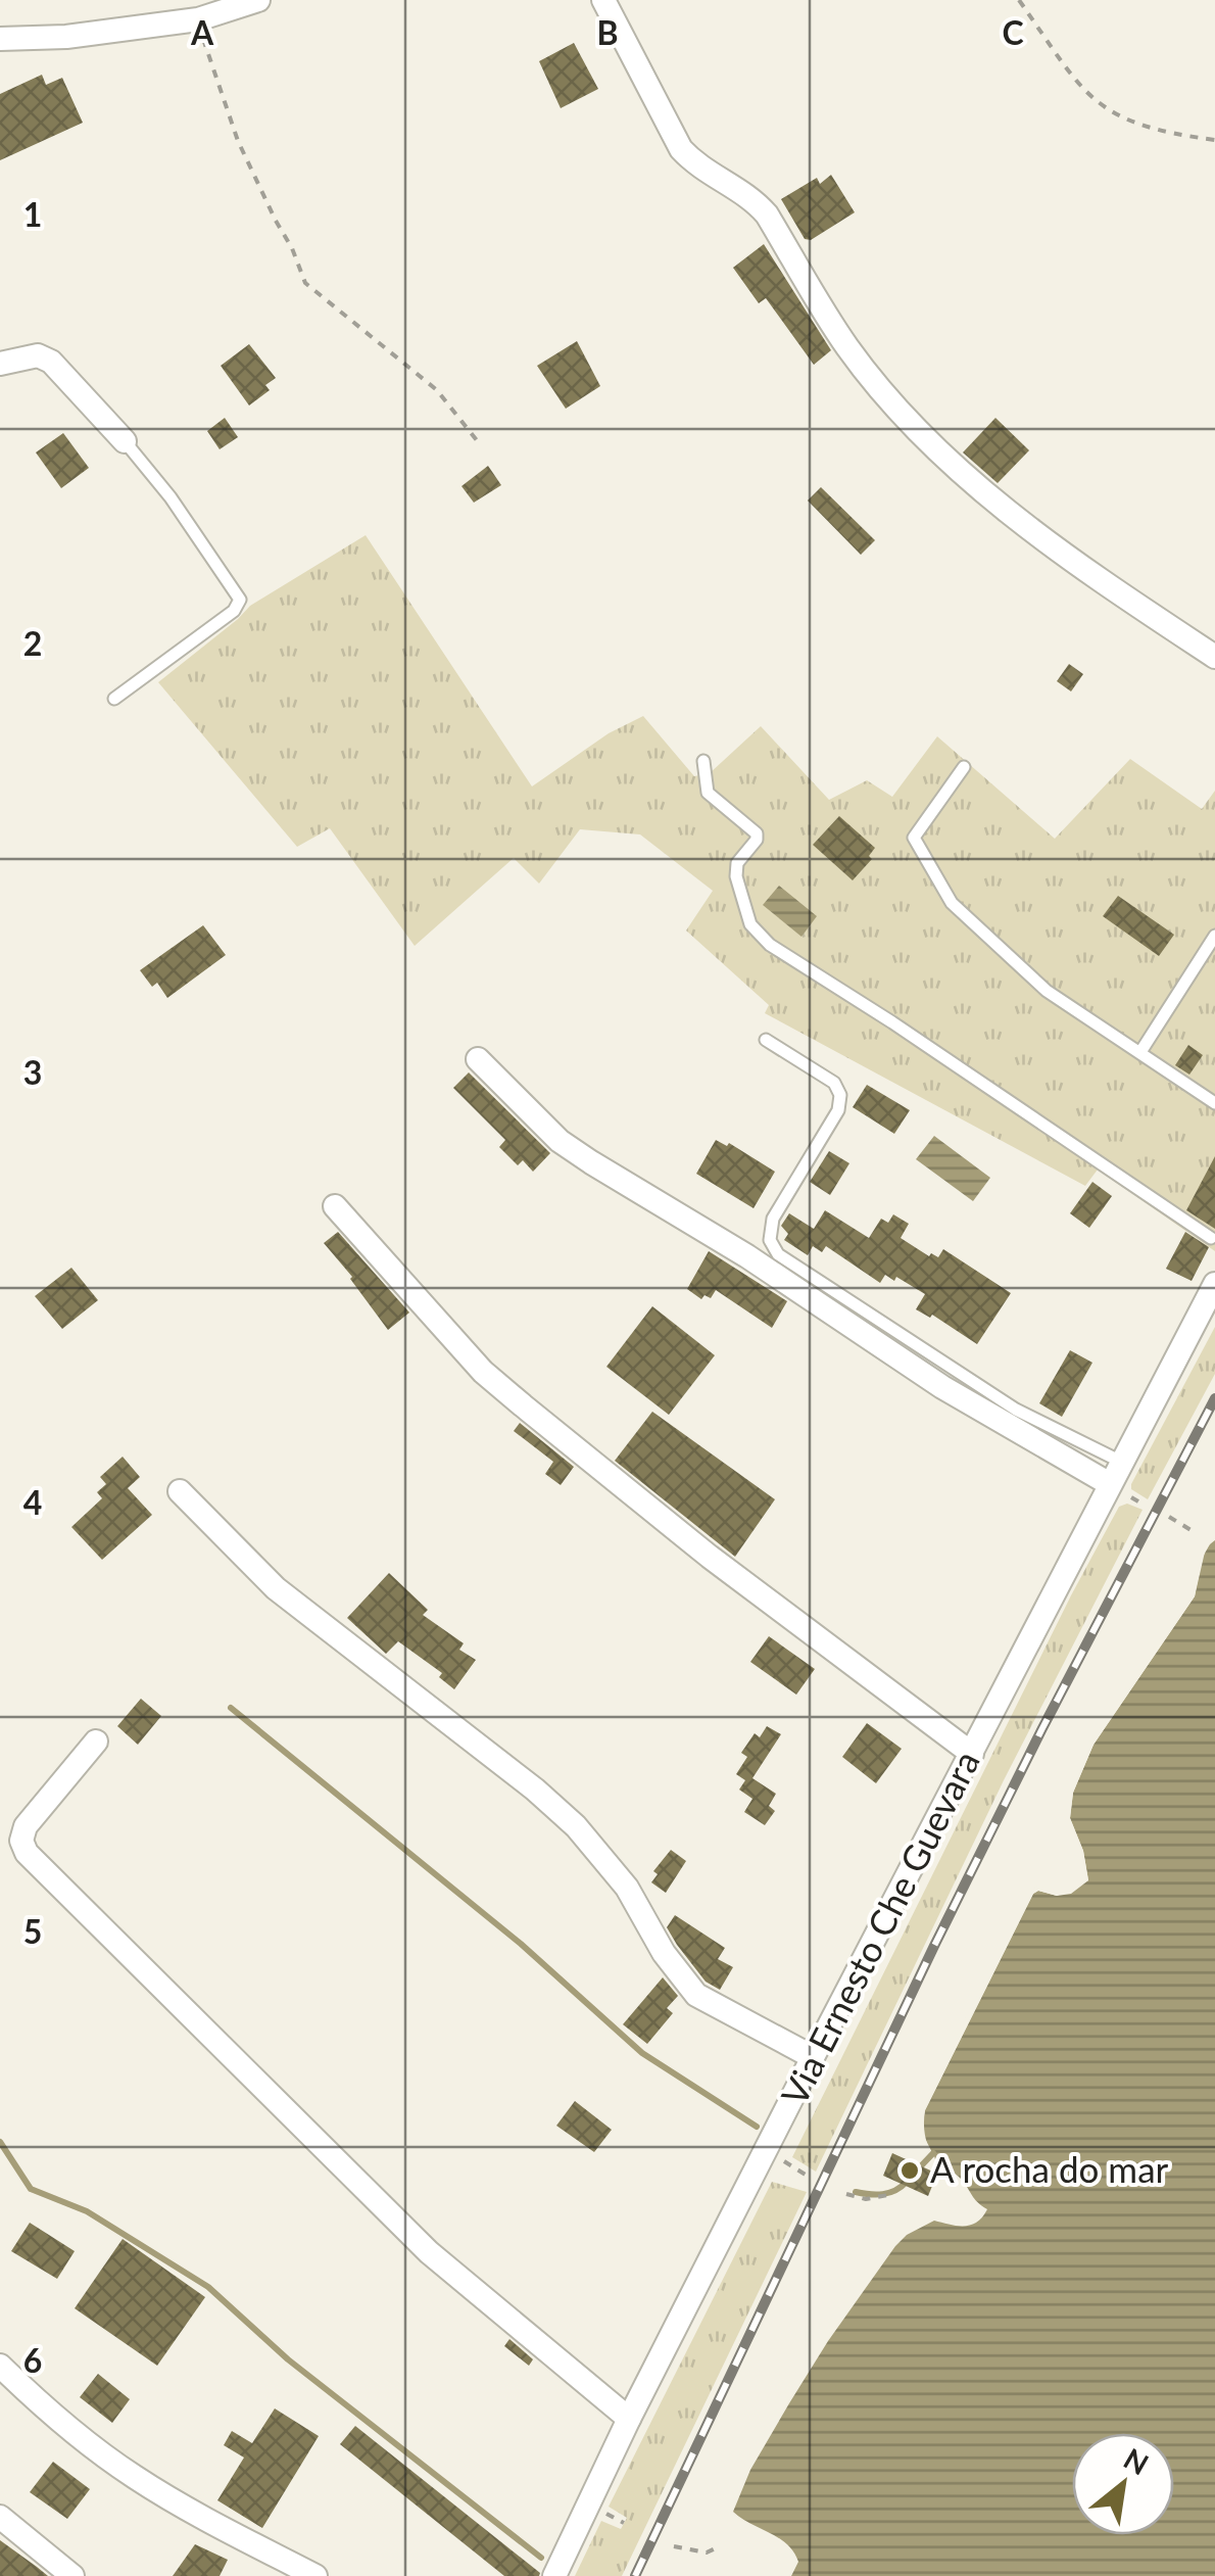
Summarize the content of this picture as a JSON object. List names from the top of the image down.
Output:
{
  "streets": {
    "street": ["Via Ernesto Che Guevara"]
  },
  "places": ["A rocha do mar"],
  "north": "top right",
  "grid": {
    "columns": ["A", "B", "C"],
    "rows": [
      "1",
      "2",
      "3",
      "4",
      "5",
      "6"
    ]
  }
}
